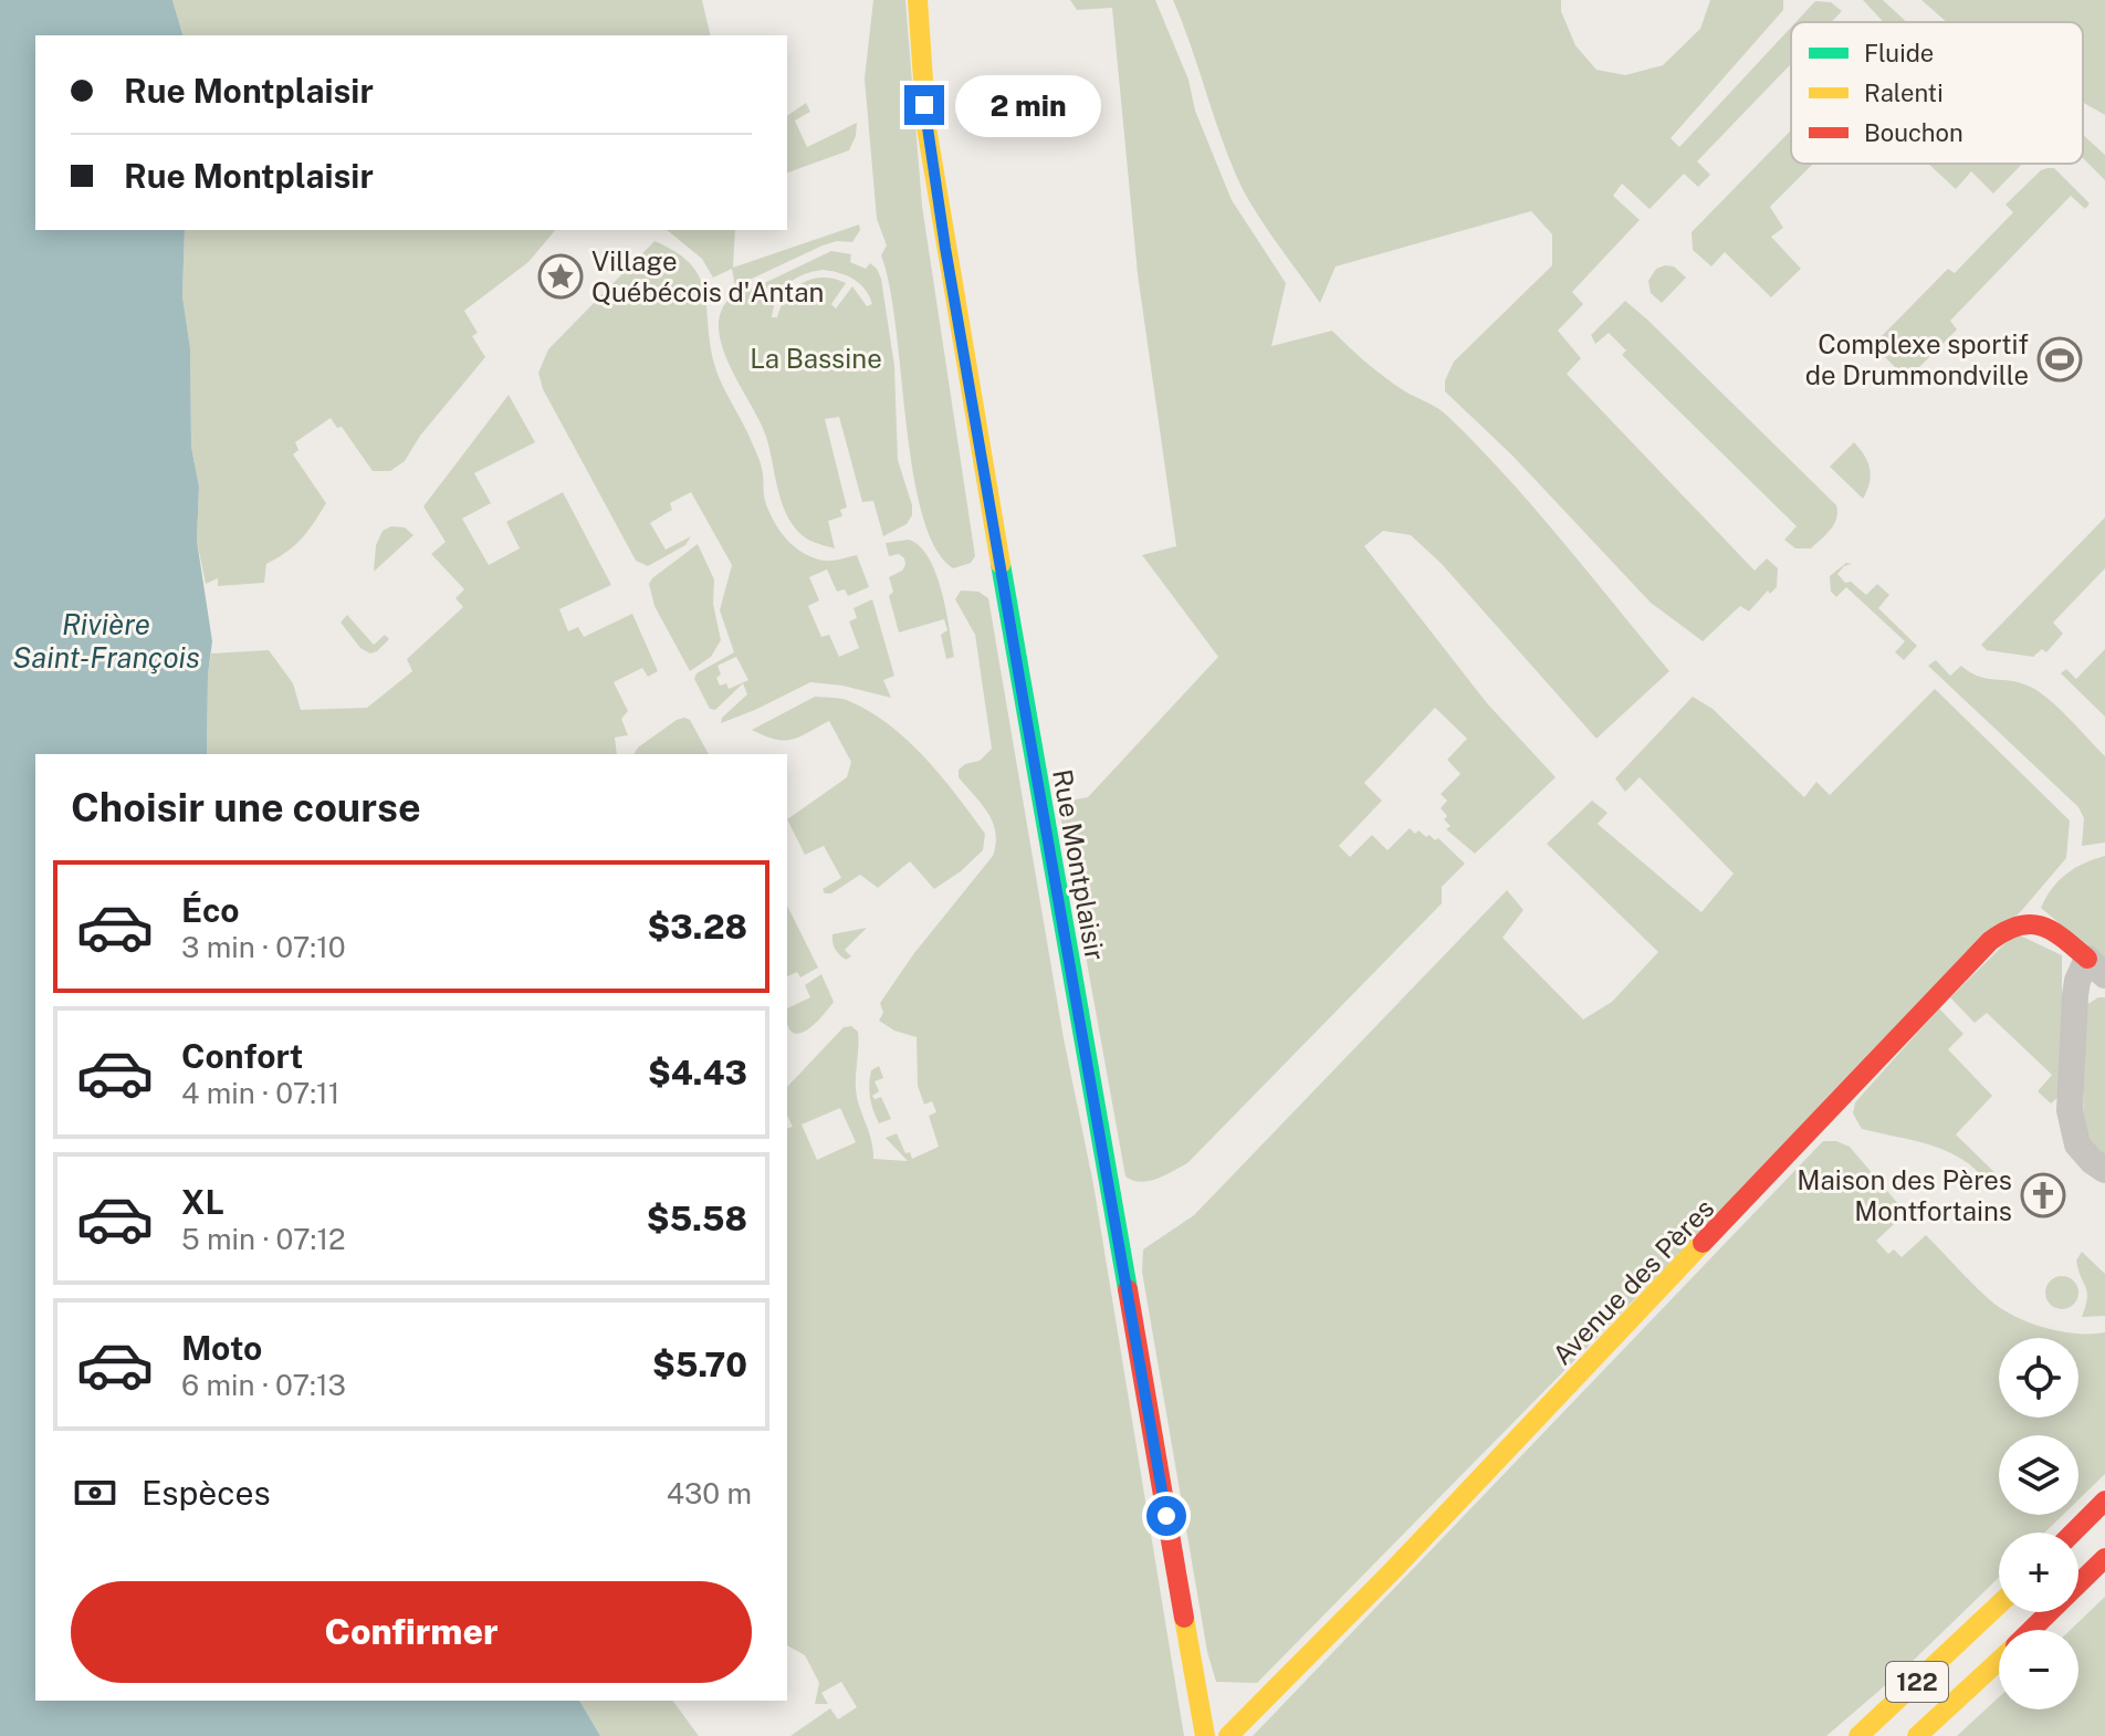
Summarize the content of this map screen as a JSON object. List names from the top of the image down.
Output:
{
  "streets": {
    "street": ["Rue Montplaisir", "Avenue des Pères", "122"]
  },
  "water": ["Rivière Saint-François"],
  "parks": ["La Bassine"],
  "places": {
    "place": ["Village Québécois d'Antan"],
    "sports": ["Complexe sportif de Drummondville"],
    "church": ["Maison des Pères Montfortains"]
  },
  "legend": ["Fluide", "Ralenti", "Bouchon"],
  "page": {
    "banner": ["Rue Montplaisir", "Rue Montplaisir"],
    "bubble": "2 min",
    "heading": "Choisir une course",
    "list": [
      {
        "name": "Éco",
        "note": "3 min · 07:10",
        "value": "$3.28"
      },
      {
        "name": "Confort",
        "note": "4 min · 07:11",
        "value": "$4.43"
      },
      {
        "name": "XL",
        "note": "5 min · 07:12",
        "value": "$5.58"
      },
      {
        "name": "Moto",
        "note": "6 min · 07:13",
        "value": "$5.70"
      }
    ],
    "map_buttons": ["+", "−"],
    "pay": ["Espèces", "430 m"],
    "buttons": "Confirmer"
  }
}
